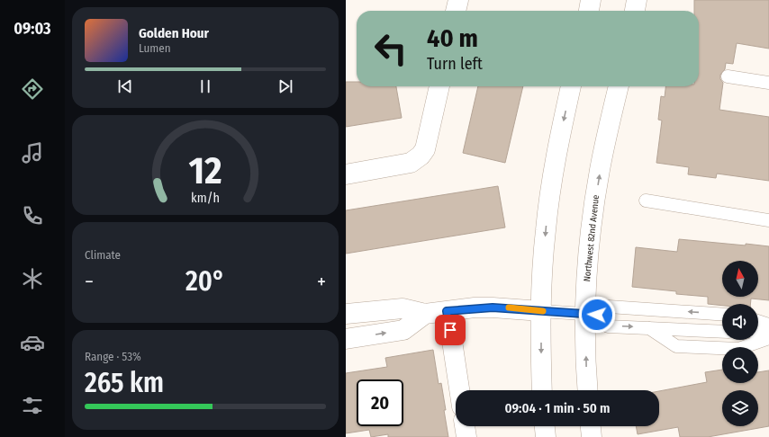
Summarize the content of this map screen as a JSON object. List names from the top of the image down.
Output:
{
  "streets": {
    "street": ["Northwest 82nd Avenue"]
  },
  "north": "top",
  "page": {
    "tabs": "09:03",
    "turn": ["40 m", "Turn left"],
    "song": ["Golden Hour", "Lumen"],
    "tile": [
      "Climate",
      ["Range · 53%", "265 km"]
    ],
    "heat": ["−", "20°", "+"],
    "limit": "20",
    "trip": "09:04 · 1 min · 50 m",
    "gauge": ["12", "km/h"]
  }
}
